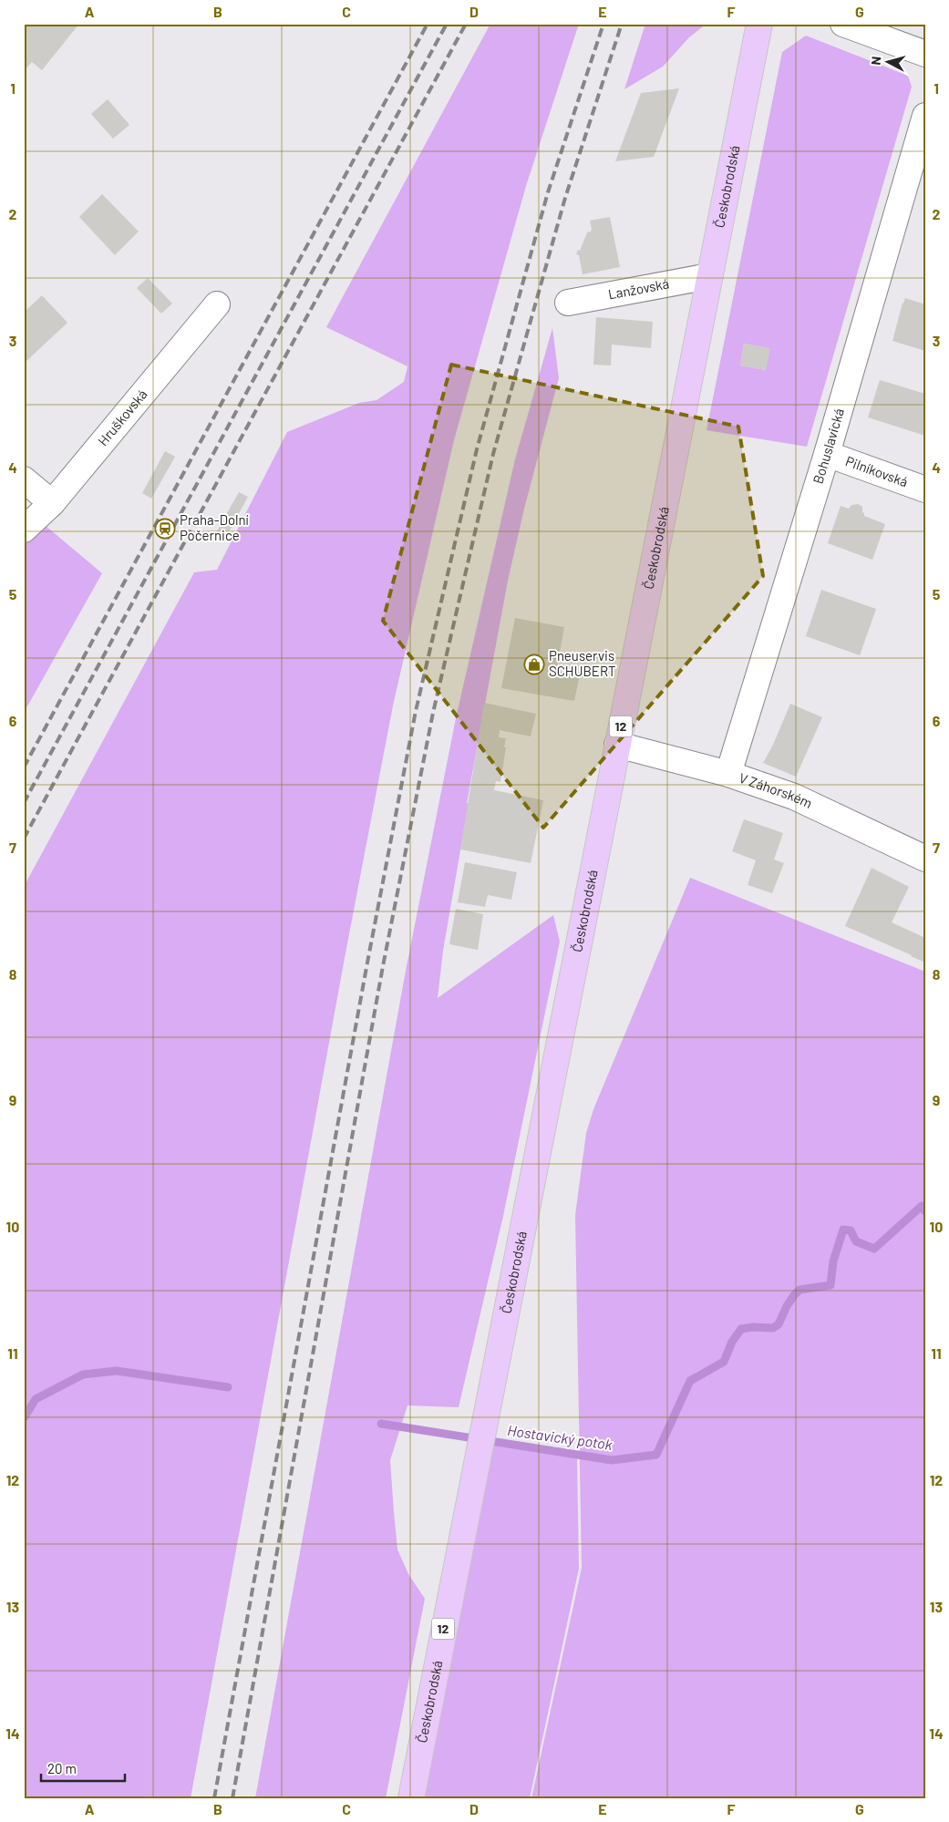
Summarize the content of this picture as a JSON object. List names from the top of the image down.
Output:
{
  "streets": {
    "main road": ["Českobrodská", "12"],
    "street": [
      "Lanžovská",
      "Hruškovská",
      "Bohuslavická",
      "Pilníkovská",
      "V Záhorském"
    ]
  },
  "crossings": [
    ["Českobrodská", "Lanžovská"],
    ["Českobrodská", "V Záhorském"],
    ["Bohuslavická", "Pilníkovská"],
    ["Bohuslavická", "V Záhorském"]
  ],
  "water": ["Hostavický potok"],
  "places": {
    "station": ["Praha-Dolní Počernice"],
    "shop": ["Pneuservis SCHUBERT"]
  },
  "scale_bar": "20 m",
  "north": "left",
  "grid": {
    "columns": [
      "A",
      "B",
      "C",
      "D",
      "E",
      "F",
      "G"
    ],
    "rows": [
      "1",
      "2",
      "3",
      "4",
      "5",
      "6",
      "7",
      "8",
      "9",
      "10",
      "11",
      "12",
      "13",
      "14"
    ]
  }
}
